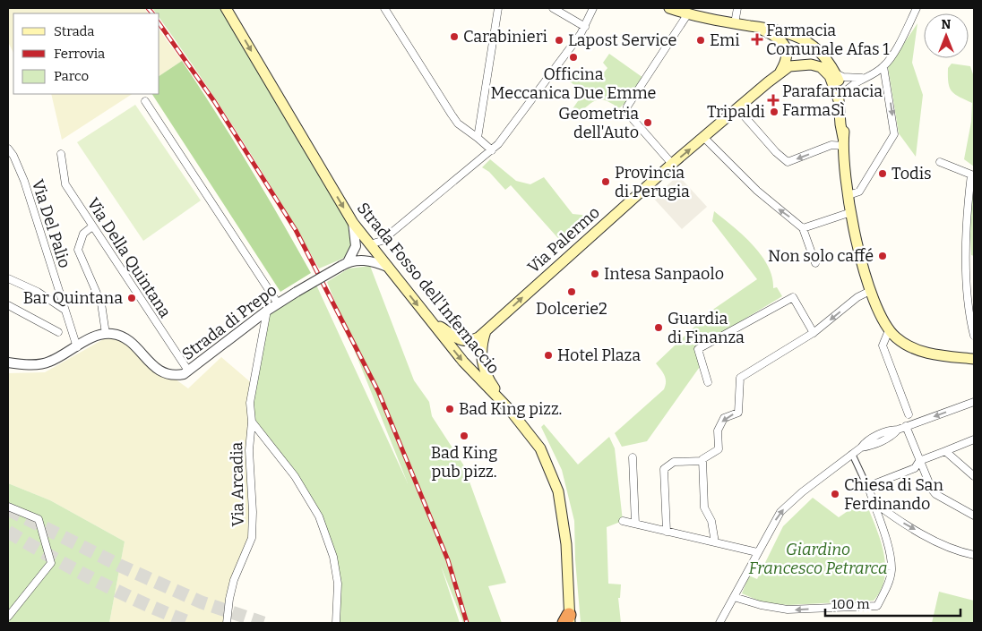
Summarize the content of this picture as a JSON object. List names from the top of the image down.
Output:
{
  "streets": {
    "main road": ["Via Palermo", "Strada Fosso dell'Infernaccio"],
    "street": [
      "Via Del Palio",
      "Via Della Quintana",
      "Strada di Prepo",
      "Via Arcadia"
    ]
  },
  "crossings": [
    ["Via Palermo", "Strada Fosso dell'Infernaccio"],
    ["Via Della Quintana", "Strada di Prepo"],
    ["Strada Fosso dell'Infernaccio", "Strada di Prepo"],
    ["Strada di Prepo", "Via Arcadia"]
  ],
  "one_way": ["Via Palermo", "Strada Fosso dell'Infernaccio"],
  "parks": ["Giardino Francesco Petrarca"],
  "places": {
    "other": [
      "Carabinieri",
      "Lapost Service",
      "Emi",
      "Officina Meccanica Due Emme",
      "Tripaldi",
      "Geometria dell'Auto",
      "Todis",
      "Provincia di Perugia",
      "Non solo caffé",
      "Intesa Sanpaolo",
      "Dolcerie2",
      "Bar Quintana",
      "Guardia di Finanza",
      "Hotel Plaza",
      "Bad King pizz.",
      "Bad King pub pizz.",
      "Chiesa di San Ferdinando"
    ],
    "health": ["Farmacia Comunale Afas 1", "Parafarmacia FarmaSì"]
  },
  "legend": ["Strada", "Ferrovia", "Parco"],
  "scale_bar": "100 m",
  "north": "top"
}
